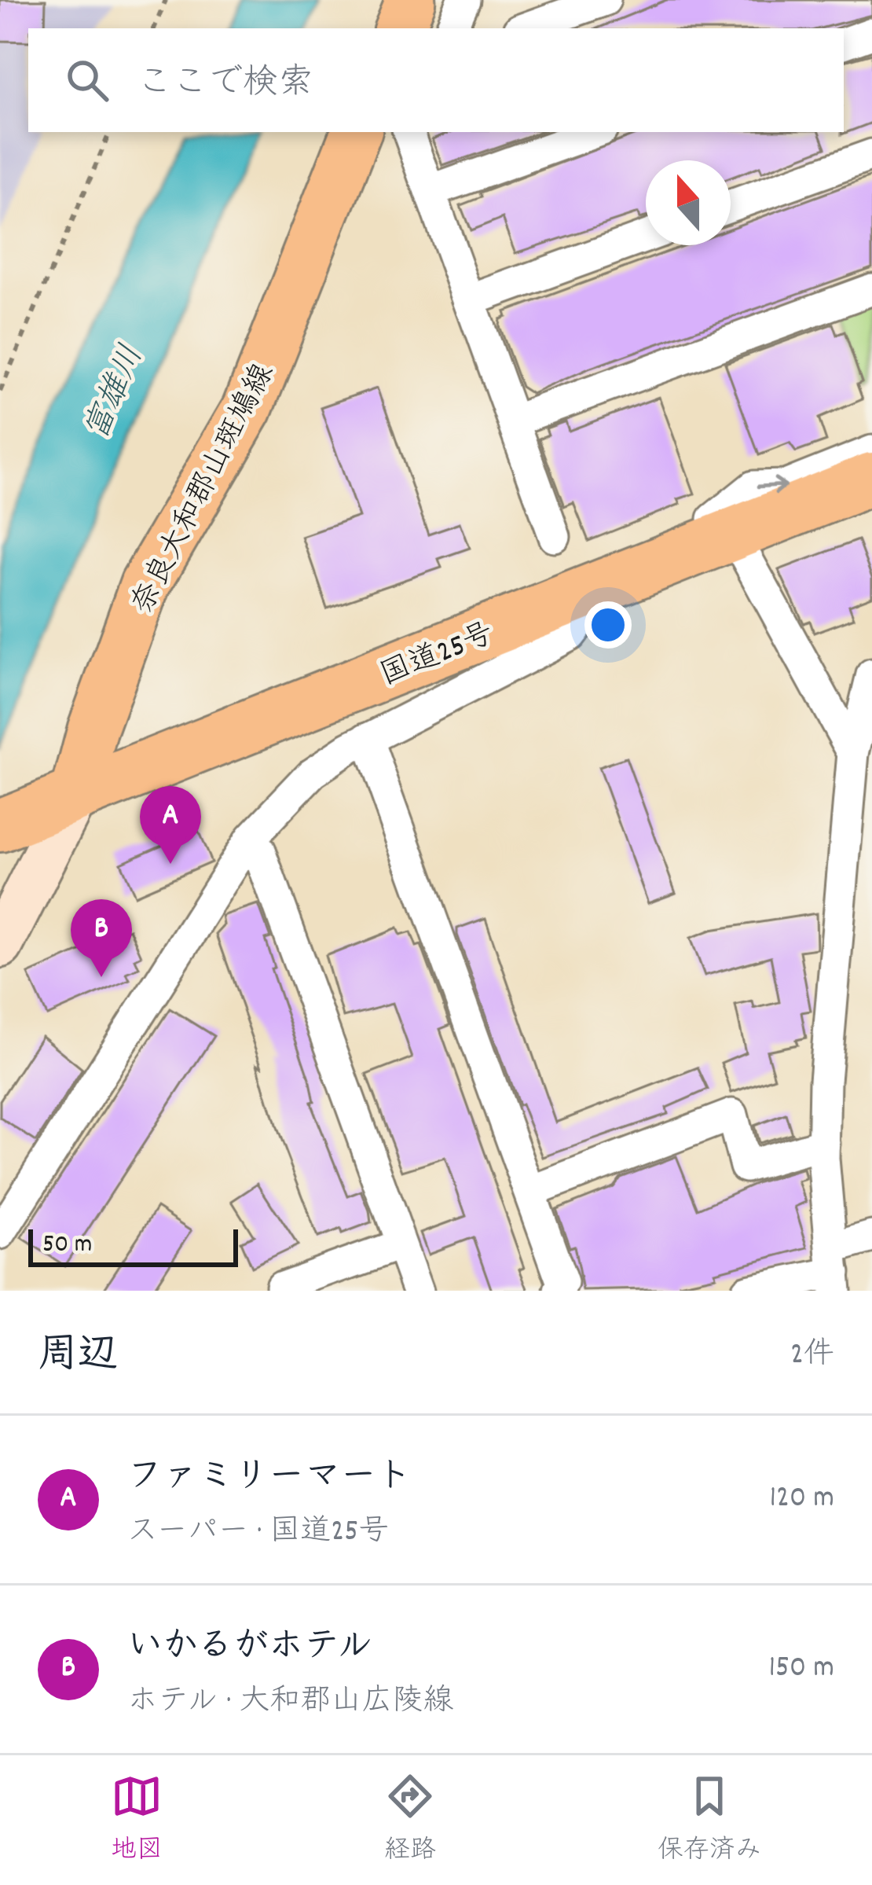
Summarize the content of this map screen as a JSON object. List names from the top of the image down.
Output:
{
  "streets": {
    "highway": ["国道25号"],
    "main road": ["奈良大和郡山斑鳩線"]
  },
  "crossings": [
    ["奈良大和郡山斑鳩線", "国道25号"]
  ],
  "water": ["富雄川"],
  "scale_bar": "50 m",
  "north": "top",
  "page": {
    "search": "ここで検索",
    "pins": ["A", "B"],
    "scale": "50 m",
    "heading": ["周辺", "2件"],
    "list": [
      {
        "mark": "A",
        "name": "ファミリーマート",
        "note": "スーパー · 国道25号",
        "value": "120 m"
      },
      {
        "mark": "B",
        "name": "いかるがホテル",
        "note": "ホテル · 大和郡山広陵線",
        "value": "150 m"
      }
    ],
    "nav": ["地図", "経路", "保存済み"]
  }
}
